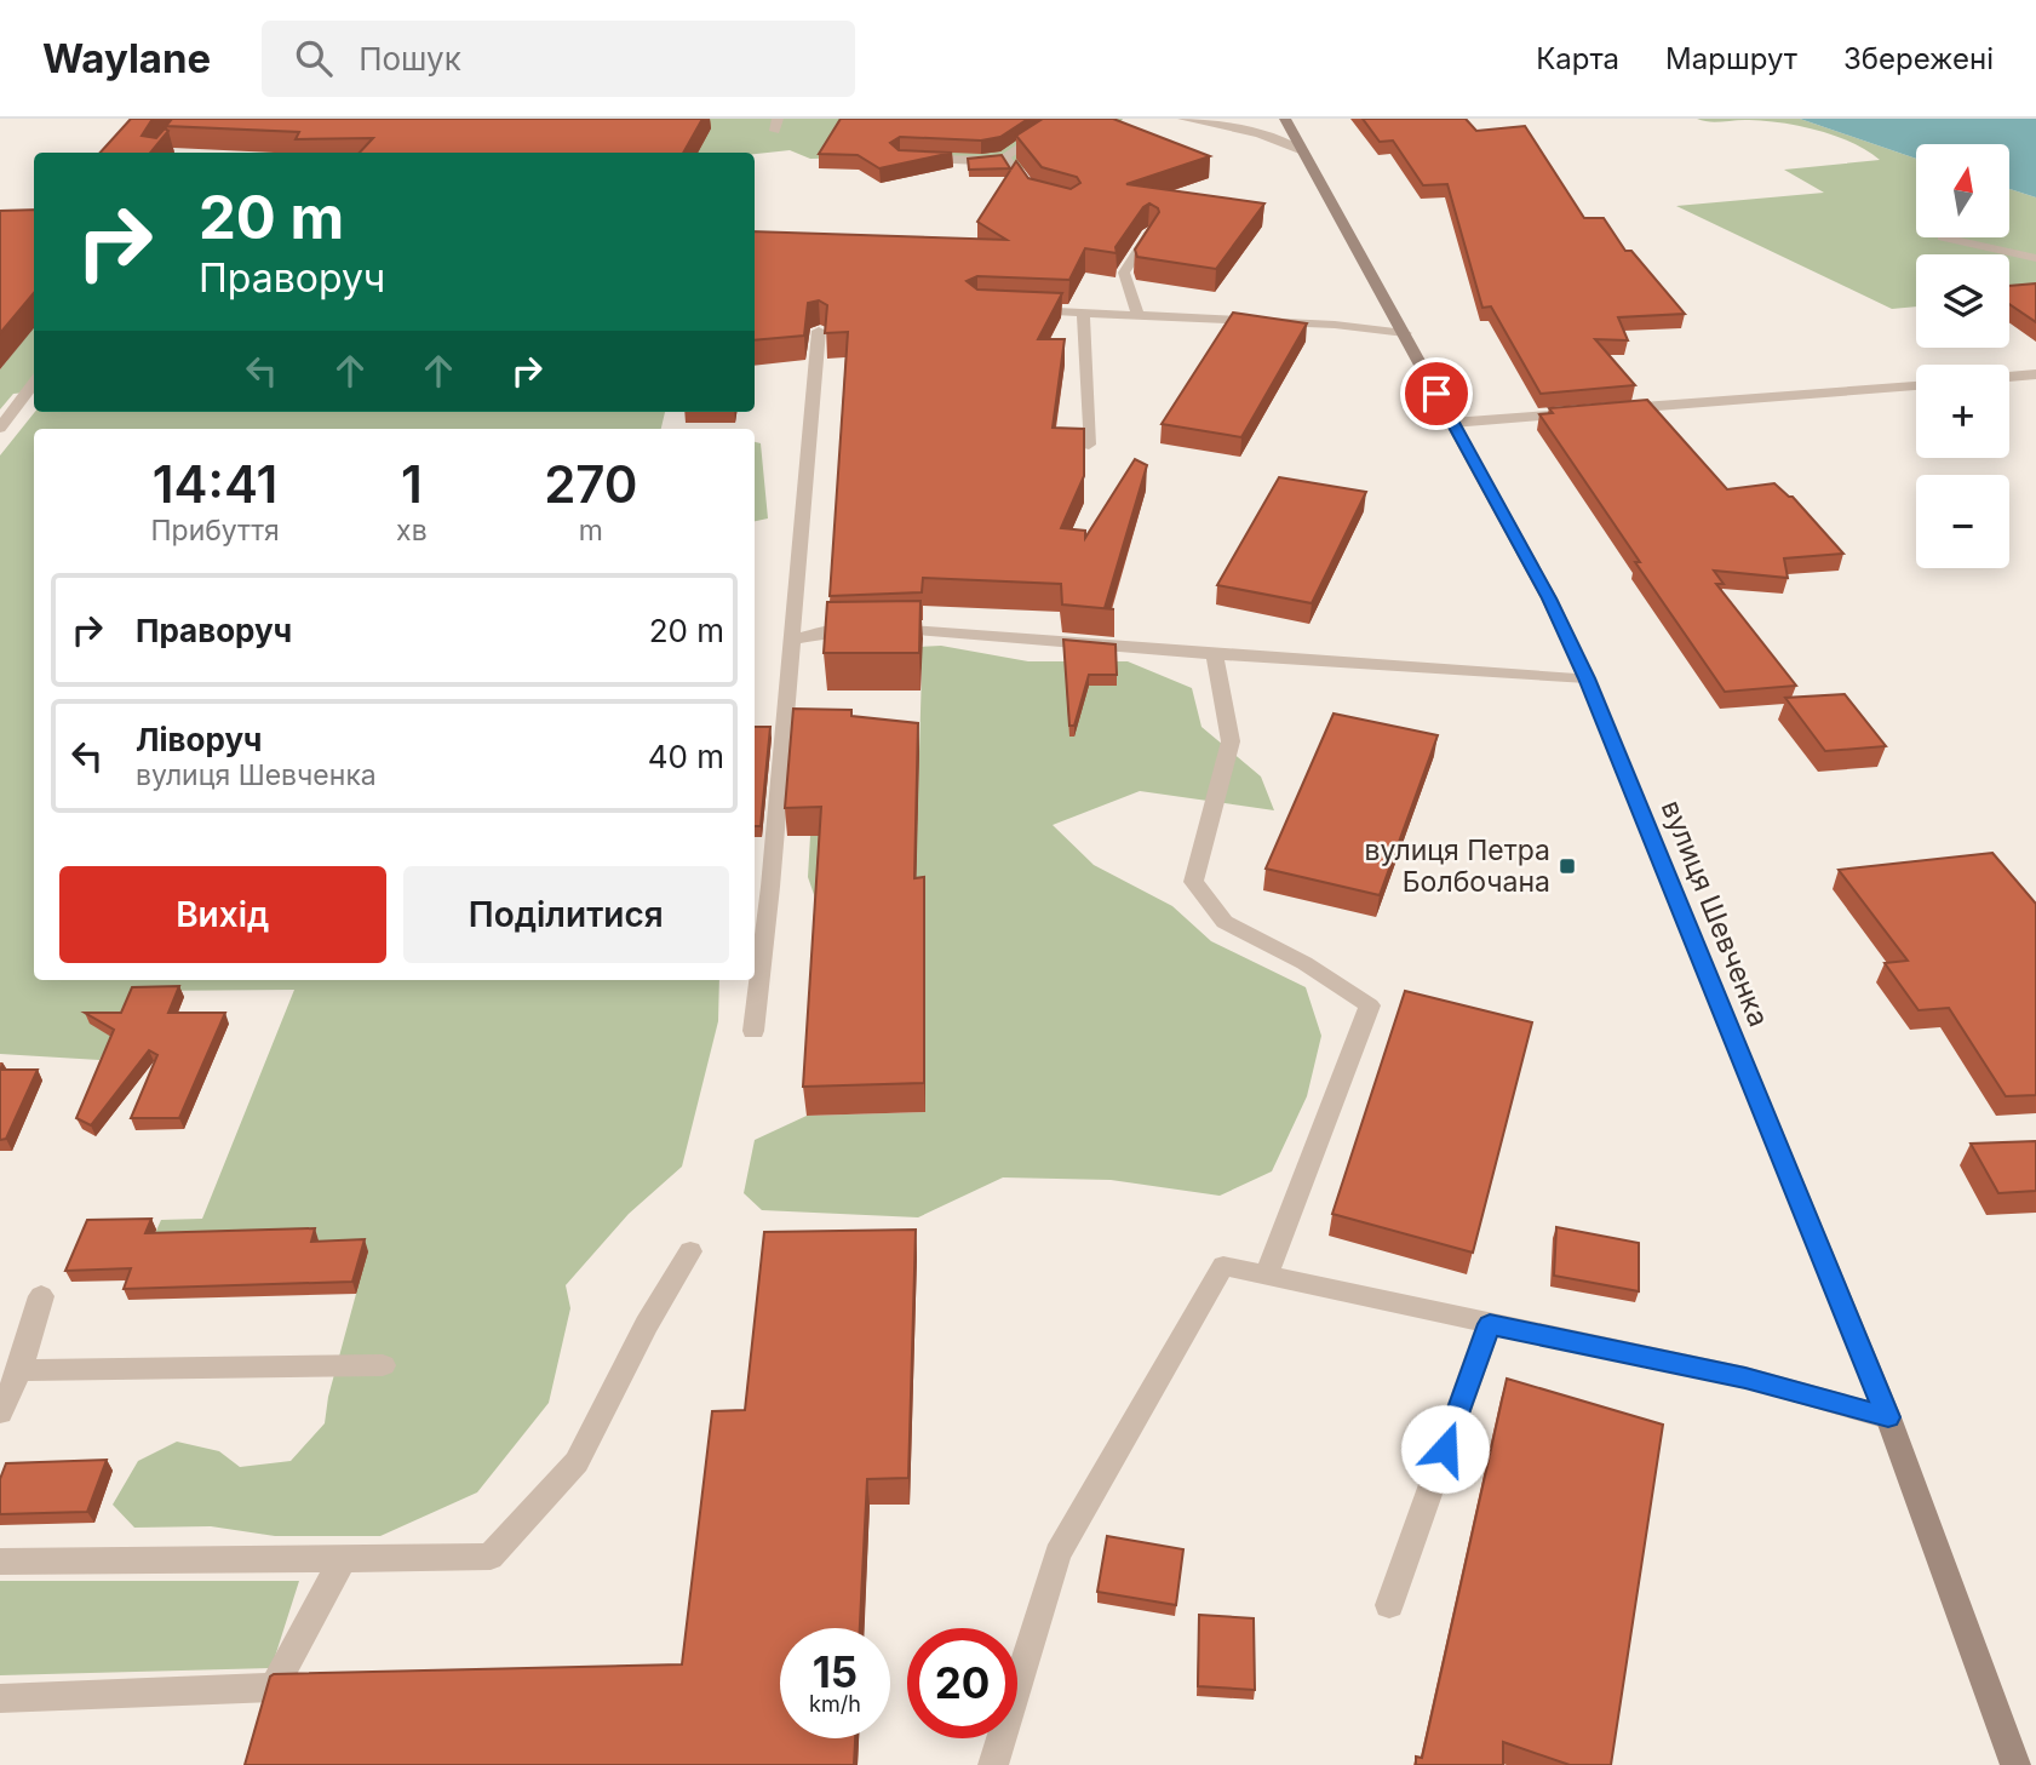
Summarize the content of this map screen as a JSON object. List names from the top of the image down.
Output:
{
  "streets": {
    "street": ["вулиця Шевченка"]
  },
  "places": {
    "transit": ["вулиця Петра Болбочана"]
  },
  "north": "top",
  "page": {
    "header": "Waylane",
    "search": "Пошук",
    "nav": ["Карта", "Маршрут", "Збережені"],
    "map_buttons": ["+", "−"],
    "turn": ["20 m", "Праворуч"],
    "eta": [
      "14:41",
      "Прибуття",
      "1",
      "хв",
      "270",
      "m"
    ],
    "list": [
      {
        "name": "Праворуч",
        "value": "20 m"
      },
      {
        "name": "Ліворуч",
        "note": "вулиця Шевченка",
        "value": "40 m"
      }
    ],
    "buttons": ["Вихід", "Поділитися"],
    "speed": "15 km/h",
    "limit": "20"
  }
}
